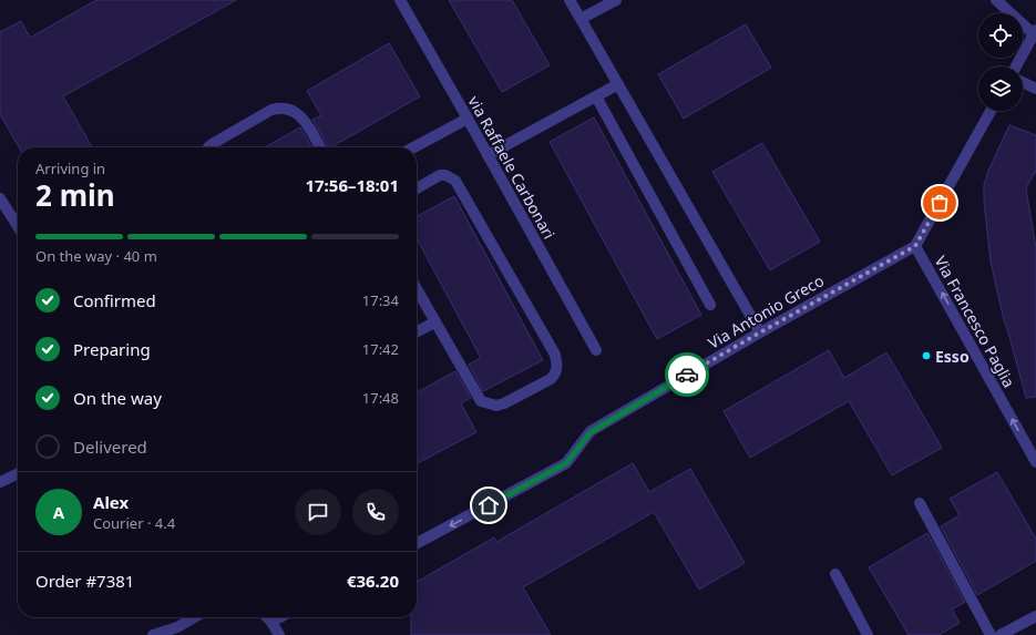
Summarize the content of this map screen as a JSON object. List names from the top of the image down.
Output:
{
  "streets": {
    "street": ["via Raffaele Carbonari", "Via Antonio Greco", "Via Francesco Paglia"]
  },
  "crossings": [
    ["Via Antonio Greco", "Via Francesco Paglia"]
  ],
  "one_way": ["Via Antonio Greco", "Via Francesco Paglia"],
  "places": ["Esso"],
  "page": {
    "heading": ["2 min", "Arriving in", "17:56–18:01"],
    "panel": [
      "Alex",
      "Courier · 4.4",
      "Order #7381",
      "€36.20"
    ],
    "bar": "On the way · 40 m",
    "list": [
      ["Confirmed", "17:34"],
      ["Preparing", "17:42"],
      ["On the way", "17:48"],
      "Delivered"
    ],
    "round": "A"
  }
}
